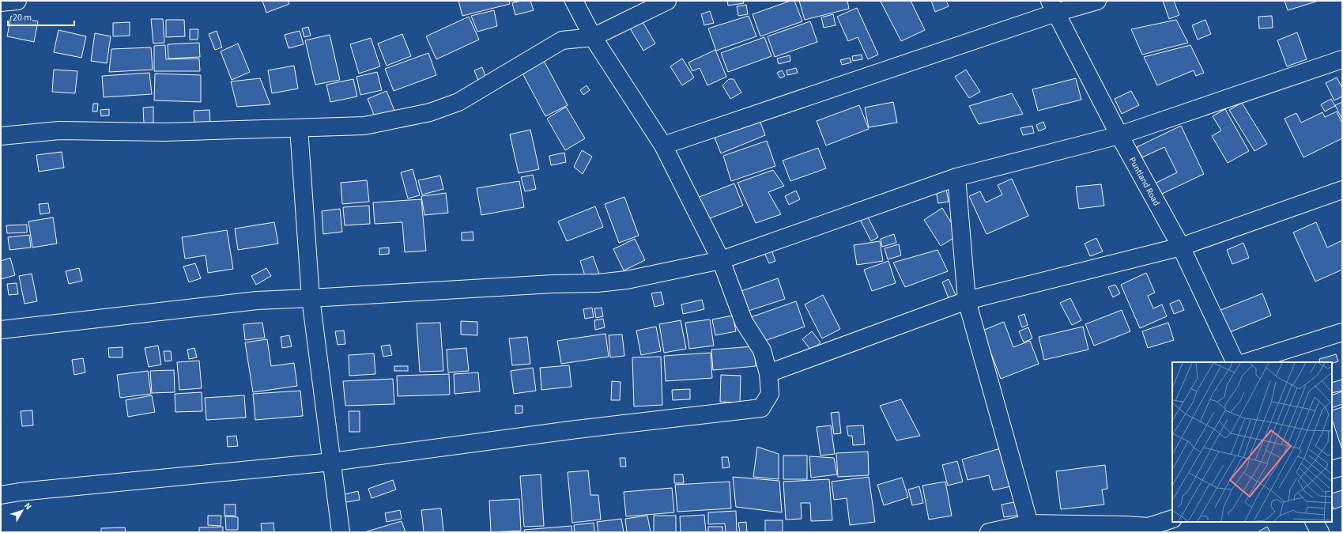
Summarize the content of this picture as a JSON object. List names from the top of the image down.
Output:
{
  "streets": {
    "street": ["Puntland Road"]
  },
  "scale_bar": "20 m",
  "north": "top right"
}
